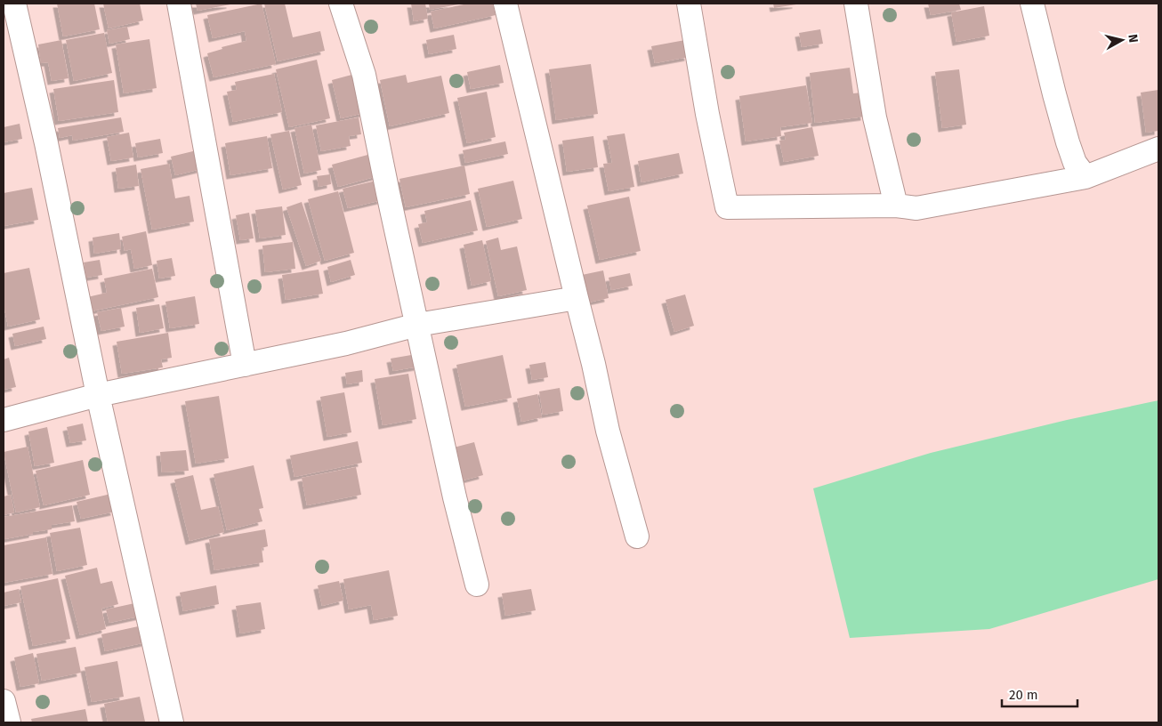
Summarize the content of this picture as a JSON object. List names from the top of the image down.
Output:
{
  "scale_bar": "20 m",
  "north": "right"
}
